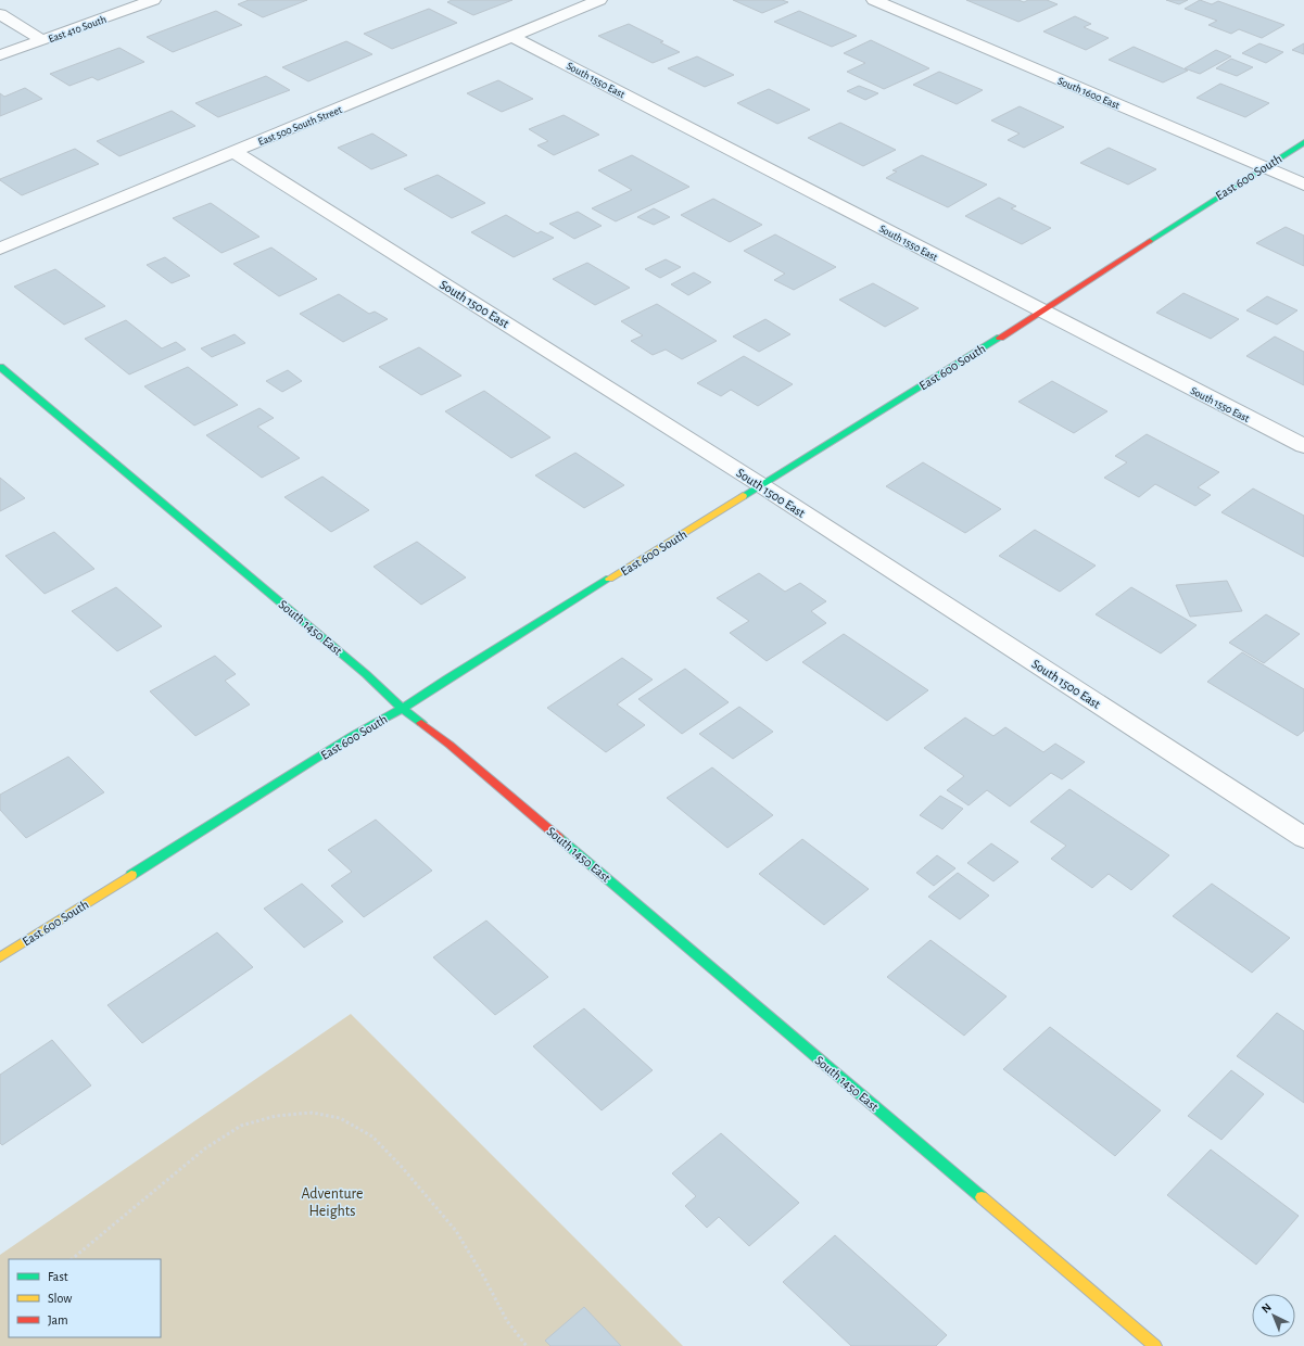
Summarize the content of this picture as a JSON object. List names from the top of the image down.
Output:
{
  "streets": {
    "street": [
      "East 410 South",
      "South 1550 East",
      "South 1600 East",
      "East 500 South Street",
      "East 600 South",
      "South 1500 East",
      "South 1450 East"
    ]
  },
  "crossings": [
    ["South 1550 East", "East 500 South Street"],
    ["South 1550 East", "East 600 South"],
    ["South 1600 East", "East 600 South"],
    ["East 500 South Street", "South 1500 East"],
    ["East 600 South", "South 1500 East"],
    ["East 600 South", "South 1450 East"]
  ],
  "parks": ["Adventure Heights"],
  "legend": ["Fast", "Slow", "Jam"],
  "north": "top left"
}
